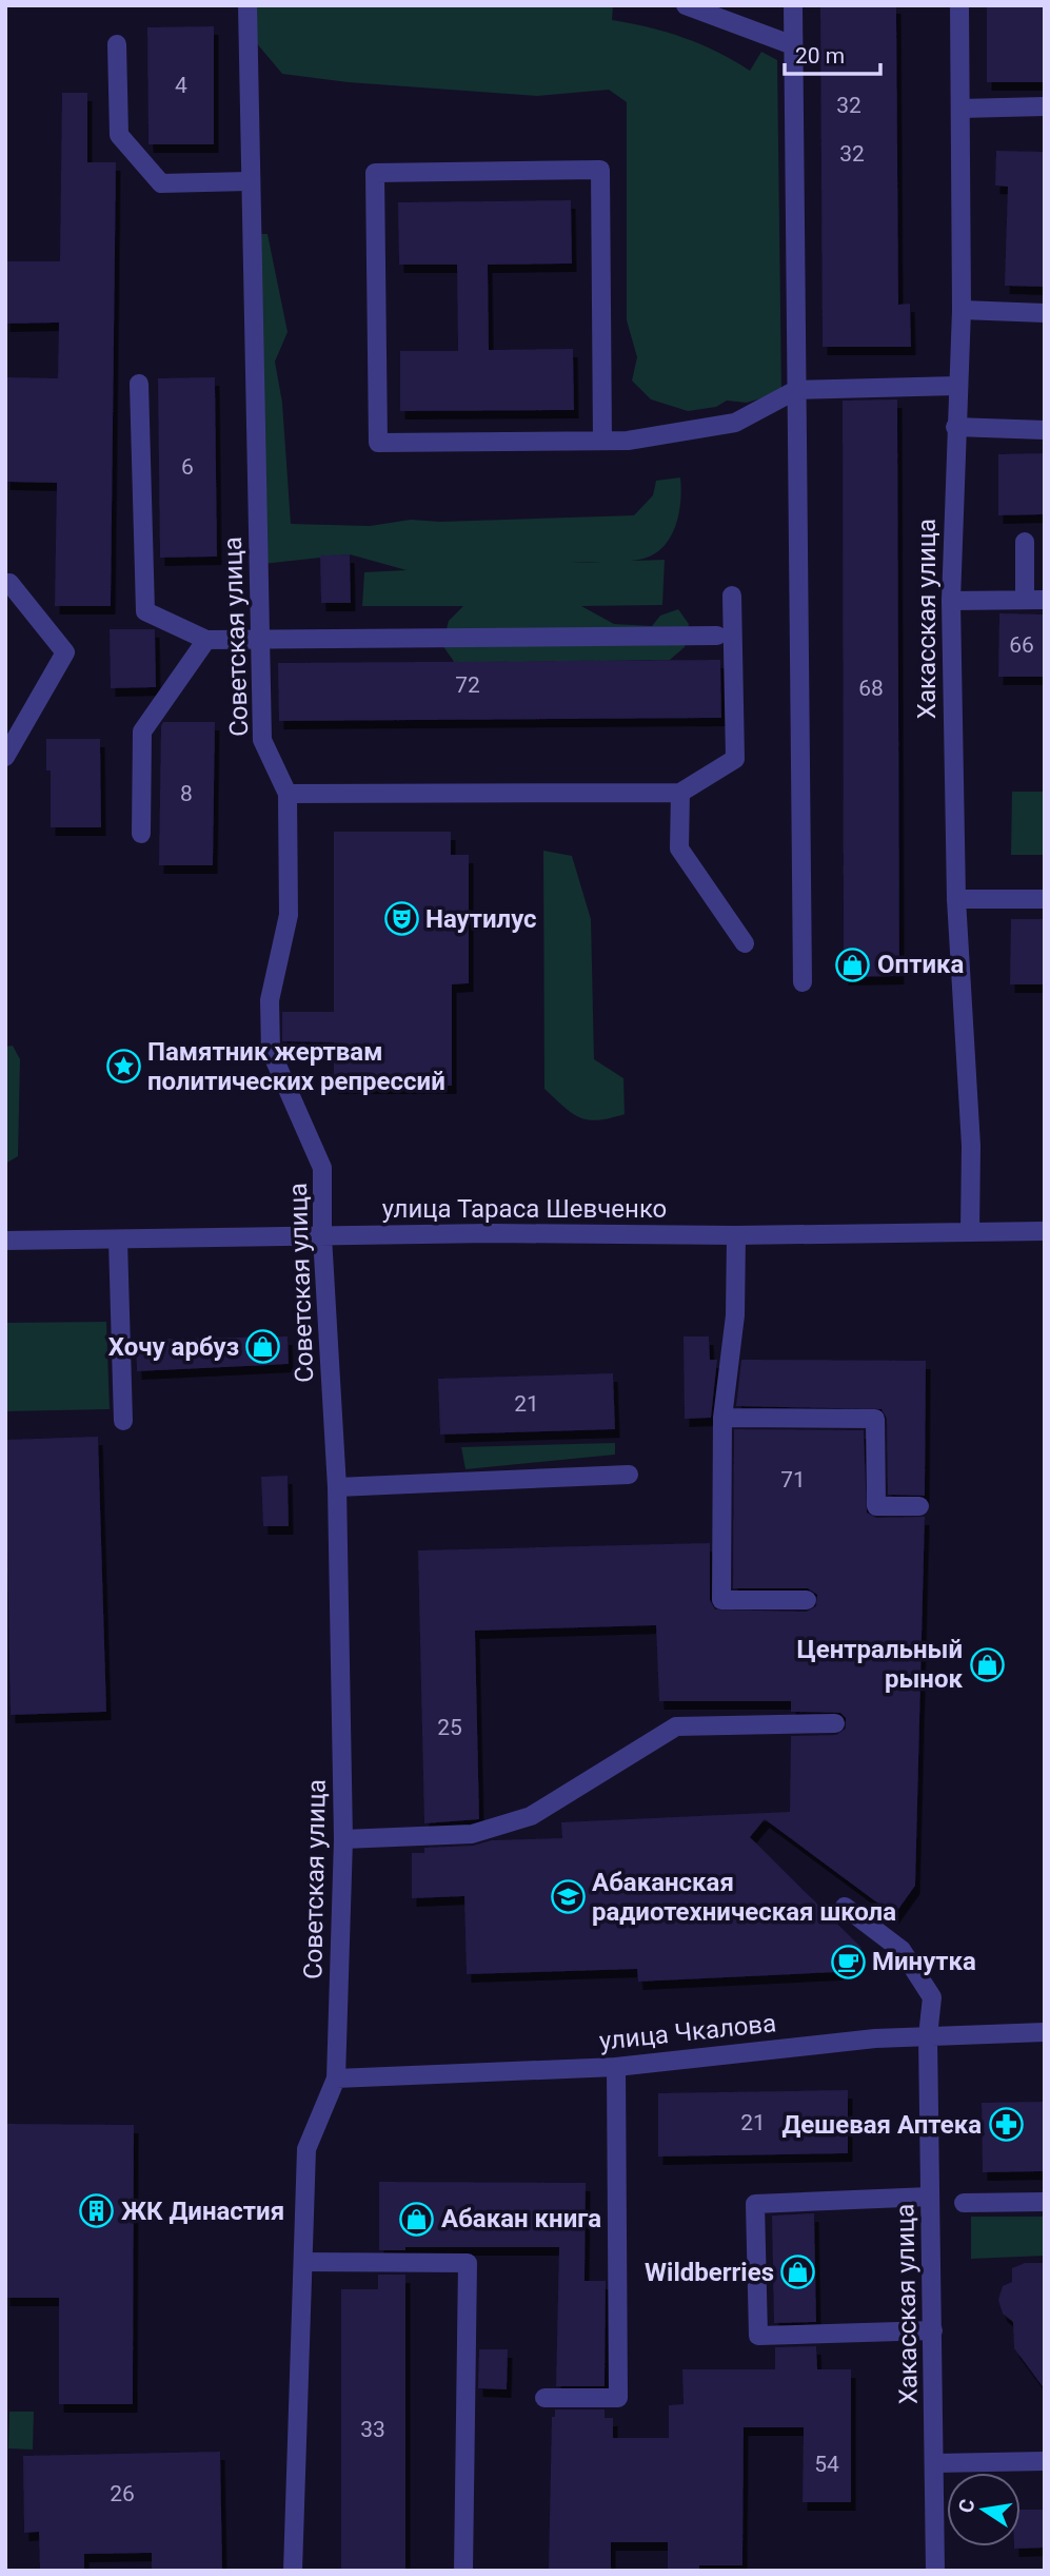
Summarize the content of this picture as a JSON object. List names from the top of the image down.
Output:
{
  "streets": {
    "street": [
      "Хакасская улица",
      "Советская улица",
      "улица Тараса Шевченко",
      "улица Чкалова"
    ]
  },
  "crossings": [
    ["Хакасская улица", "улица Тараса Шевченко"],
    ["Хакасская улица", "улица Чкалова"],
    ["Советская улица", "улица Тараса Шевченко"],
    ["Советская улица", "улица Чкалова"]
  ],
  "places": {
    "theatre": ["Наутилус"],
    "shop": [
      "Оптика",
      "Хочу арбуз",
      "Центральный рынок",
      "Абакан книга",
      "Wildberries"
    ],
    "place": ["Памятник жертвам политических репрессий"],
    "school or university": ["Абаканская радиотехническая школа"],
    "cafe": ["Минутка"],
    "pharmacy": ["Дешевая Аптека"],
    "building": ["ЖК Династия"]
  },
  "house_numbers": [
    "4",
    "32",
    "32",
    "6",
    "66",
    "72",
    "68",
    "8",
    "21",
    "71",
    "25",
    "21",
    "33",
    "54",
    "26"
  ],
  "scale_bar": "20 m",
  "north": "left"
}
